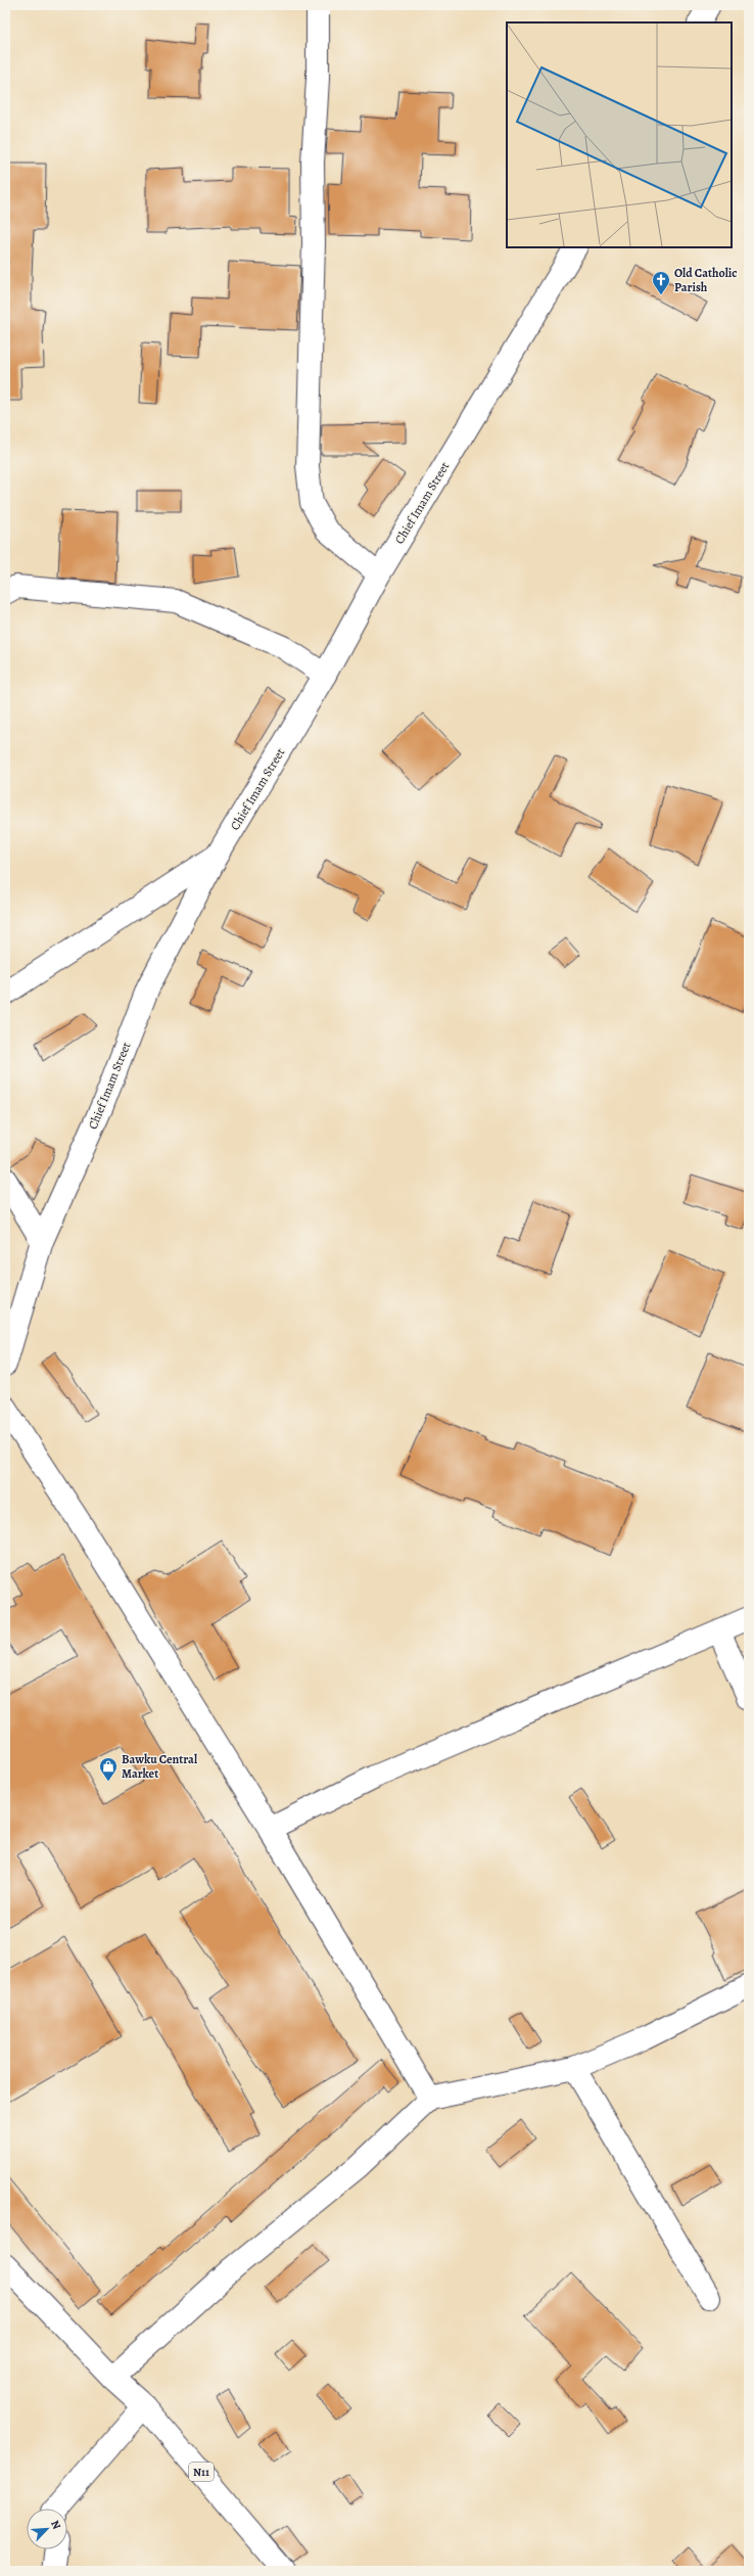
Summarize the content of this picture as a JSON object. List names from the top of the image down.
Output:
{
  "streets": {
    "main road": ["Chief Imam Street", "N11"]
  },
  "places": {
    "church": ["Old Catholic Parish"],
    "shop": ["Bawku Central Market"]
  },
  "north": "top right"
}
